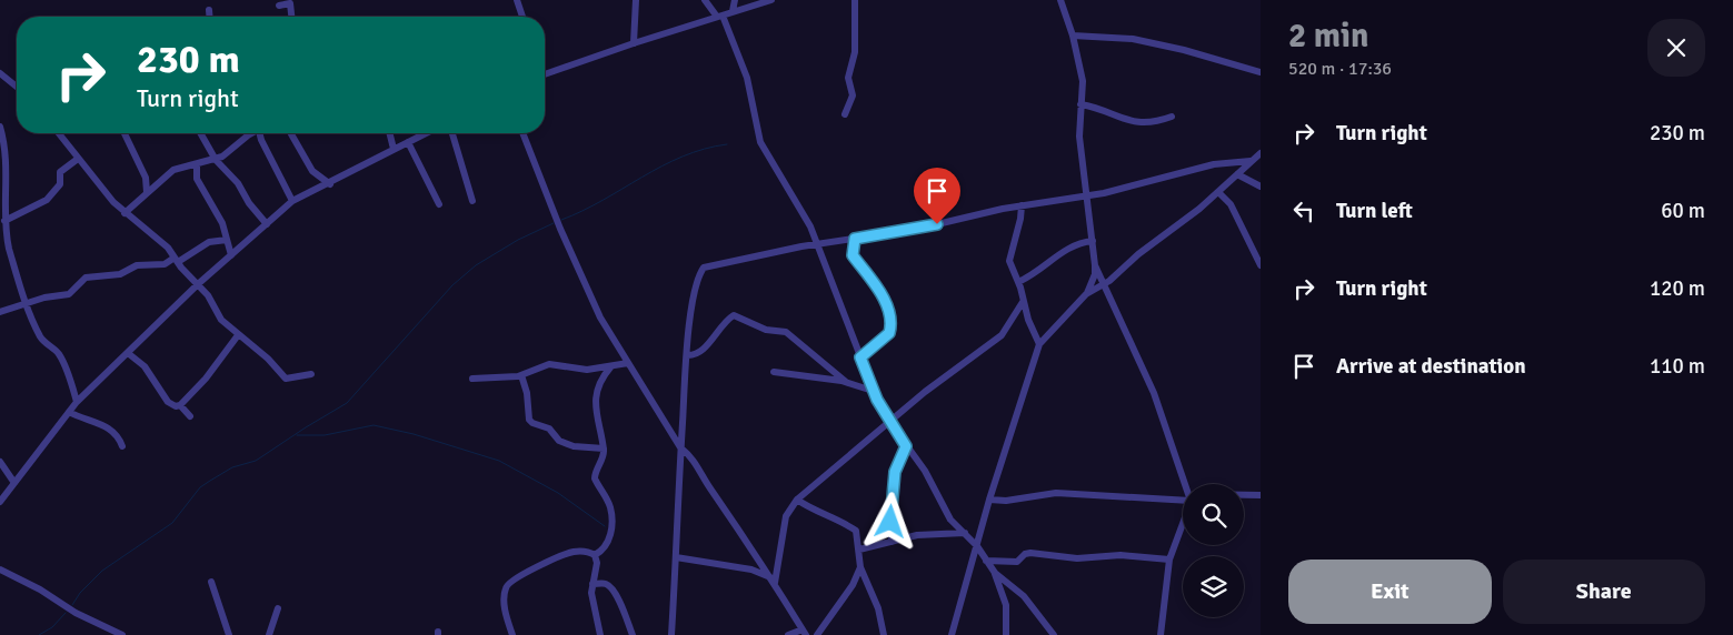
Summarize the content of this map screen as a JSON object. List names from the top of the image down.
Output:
{
  "page": {
    "heading": ["2 min", "520 m · 17:36"],
    "turn": ["230 m", "Turn right"],
    "list": [
      {
        "name": "Turn right",
        "value": "230 m"
      },
      {
        "name": "Turn left",
        "value": "60 m"
      },
      {
        "name": "Turn right",
        "value": "120 m"
      },
      {
        "name": "Arrive at destination",
        "value": "110 m"
      }
    ],
    "buttons": ["Exit", "Share"]
  }
}
